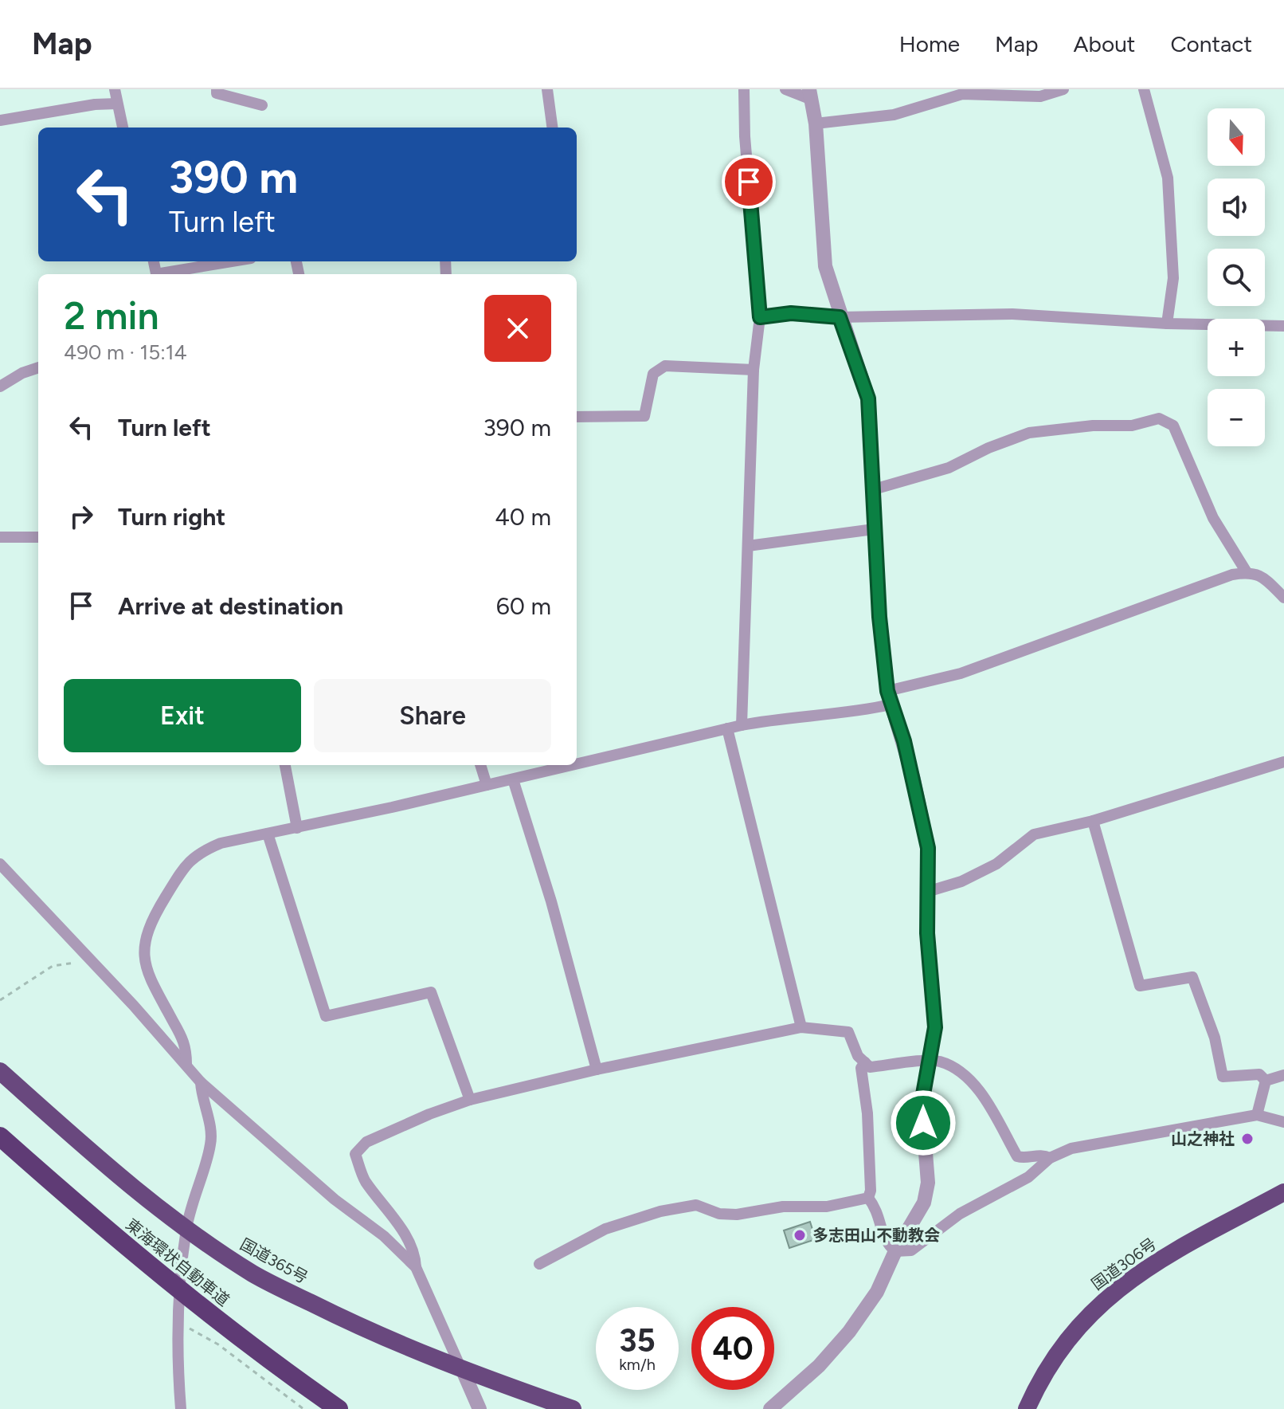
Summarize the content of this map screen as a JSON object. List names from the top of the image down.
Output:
{
  "streets": {
    "highway": ["国道365号", "東海環状自動車道", "国道306号"]
  },
  "places": ["山之神社", "多志田山不動教会"],
  "north": "bottom",
  "page": {
    "header": "Map",
    "nav": [
      "Home",
      "Map",
      "About",
      "Contact"
    ],
    "map_buttons": ["+", "−"],
    "turn": ["390 m", "Turn left"],
    "heading": ["2 min", "490 m · 15:14"],
    "list": [
      {
        "name": "Turn left",
        "value": "390 m"
      },
      {
        "name": "Turn right",
        "value": "40 m"
      },
      {
        "name": "Arrive at destination",
        "value": "60 m"
      }
    ],
    "buttons": ["Exit", "Share"],
    "speed": "35 km/h",
    "limit": "40"
  }
}
